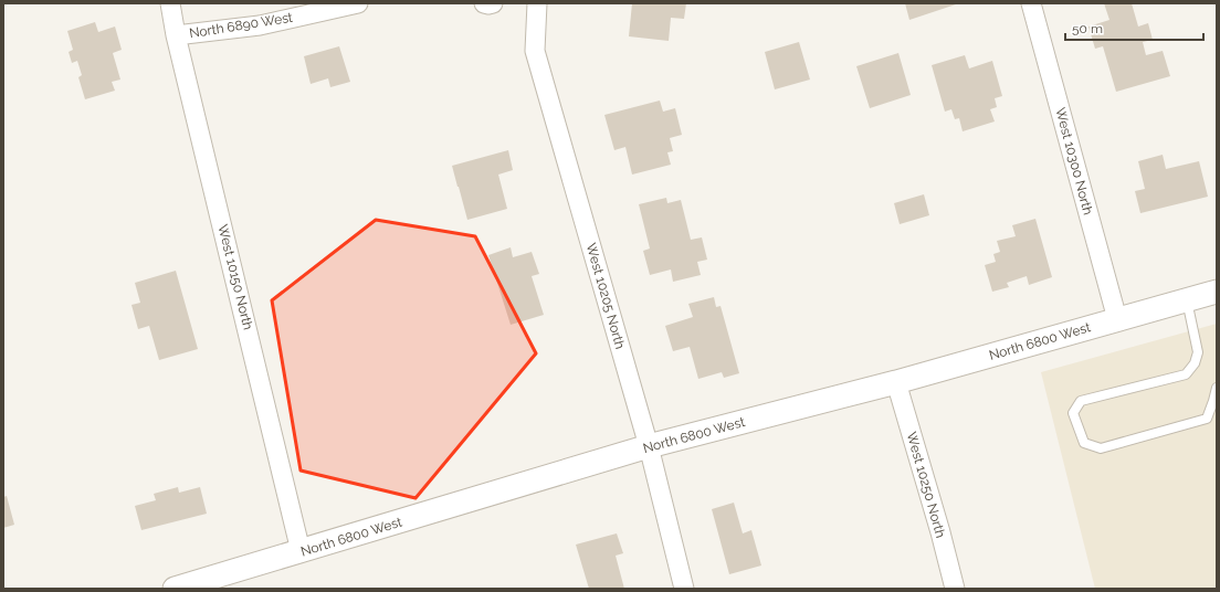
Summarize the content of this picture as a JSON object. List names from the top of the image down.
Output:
{
  "streets": {
    "street": [
      "North 6890 West",
      "West 10300 North",
      "West 10150 North",
      "West 10205 North",
      "North 6800 West",
      "West 10250 North"
    ]
  },
  "crossings": [
    ["North 6890 West", "West 10150 North"],
    ["West 10300 North", "North 6800 West"],
    ["West 10150 North", "North 6800 West"],
    ["West 10205 North", "North 6800 West"],
    ["North 6800 West", "West 10250 North"]
  ],
  "scale_bar": "50 m"
}
